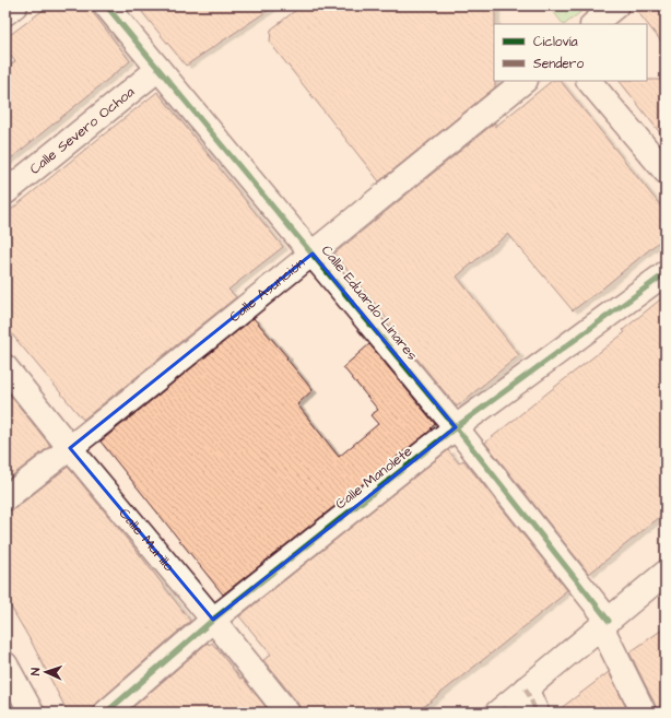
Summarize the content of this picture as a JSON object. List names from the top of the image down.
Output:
{
  "streets": {
    "street": [
      "Calle Severo Ochoa",
      "Calle Asunción",
      "Calle Eduardo Linares",
      "Calle Manolete",
      "Calle Murillo"
    ]
  },
  "crossings": [
    ["Calle Severo Ochoa", "Calle Eduardo Linares"],
    ["Calle Asunción", "Calle Eduardo Linares"],
    ["Calle Asunción", "Calle Murillo"],
    ["Calle Eduardo Linares", "Calle Manolete"],
    ["Calle Manolete", "Calle Murillo"]
  ],
  "legend": ["Ciclovía", "Sendero"],
  "north": "left"
}
